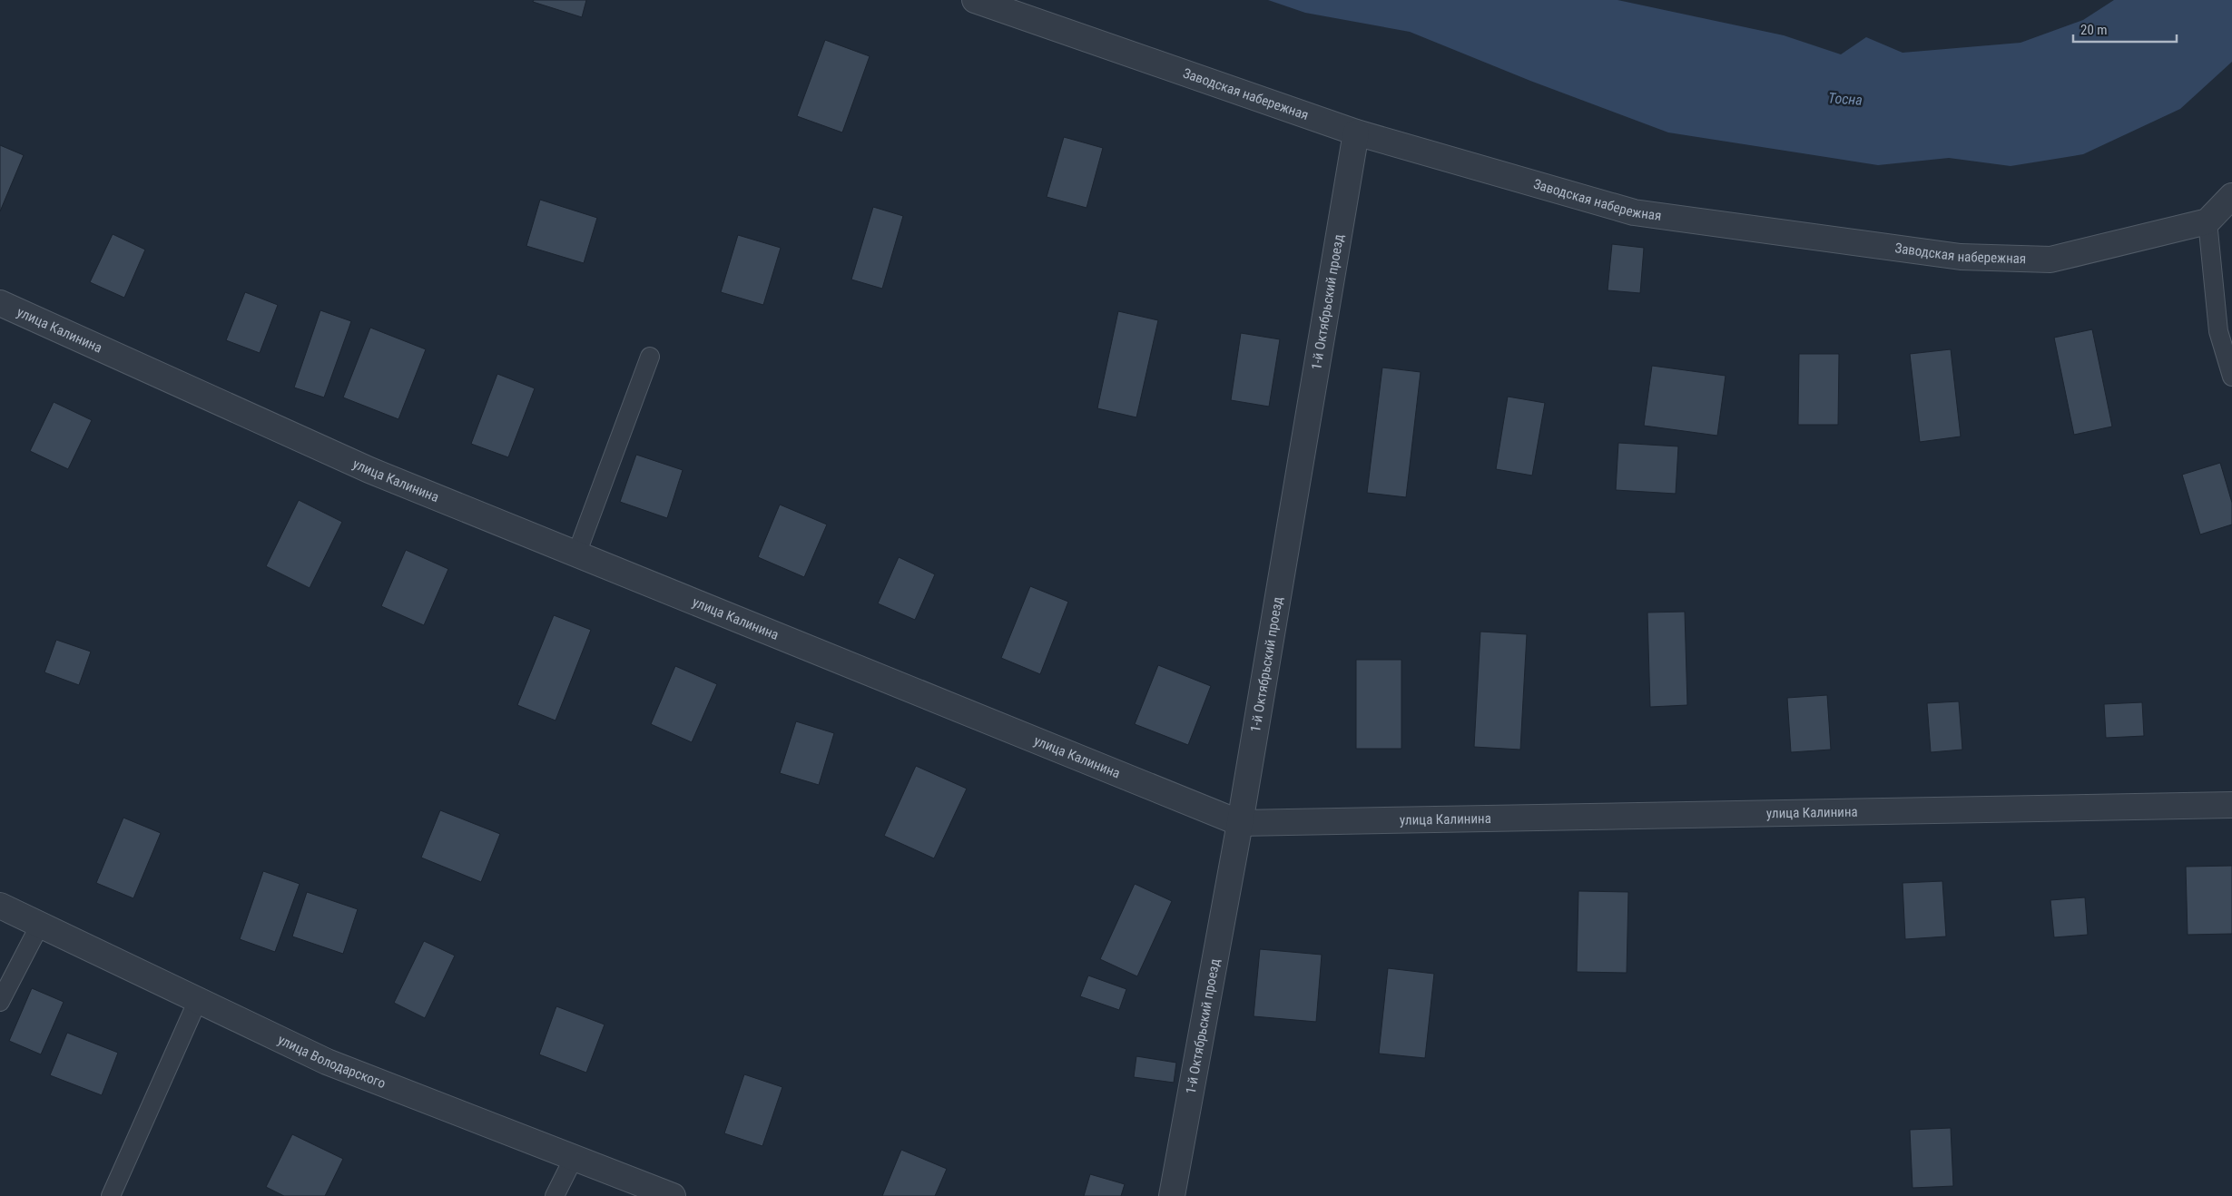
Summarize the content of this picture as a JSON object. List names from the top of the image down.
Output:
{
  "streets": {
    "street": [
      "Заводская набережная",
      "1-й Октябрьский проезд",
      "улица Калинина",
      "улица Володарского"
    ]
  },
  "crossings": [
    ["Заводская набережная", "1-й Октябрьский проезд"],
    ["1-й Октябрьский проезд", "улица Калинина"]
  ],
  "water": ["Тосна"],
  "scale_bar": "20 m"
}
